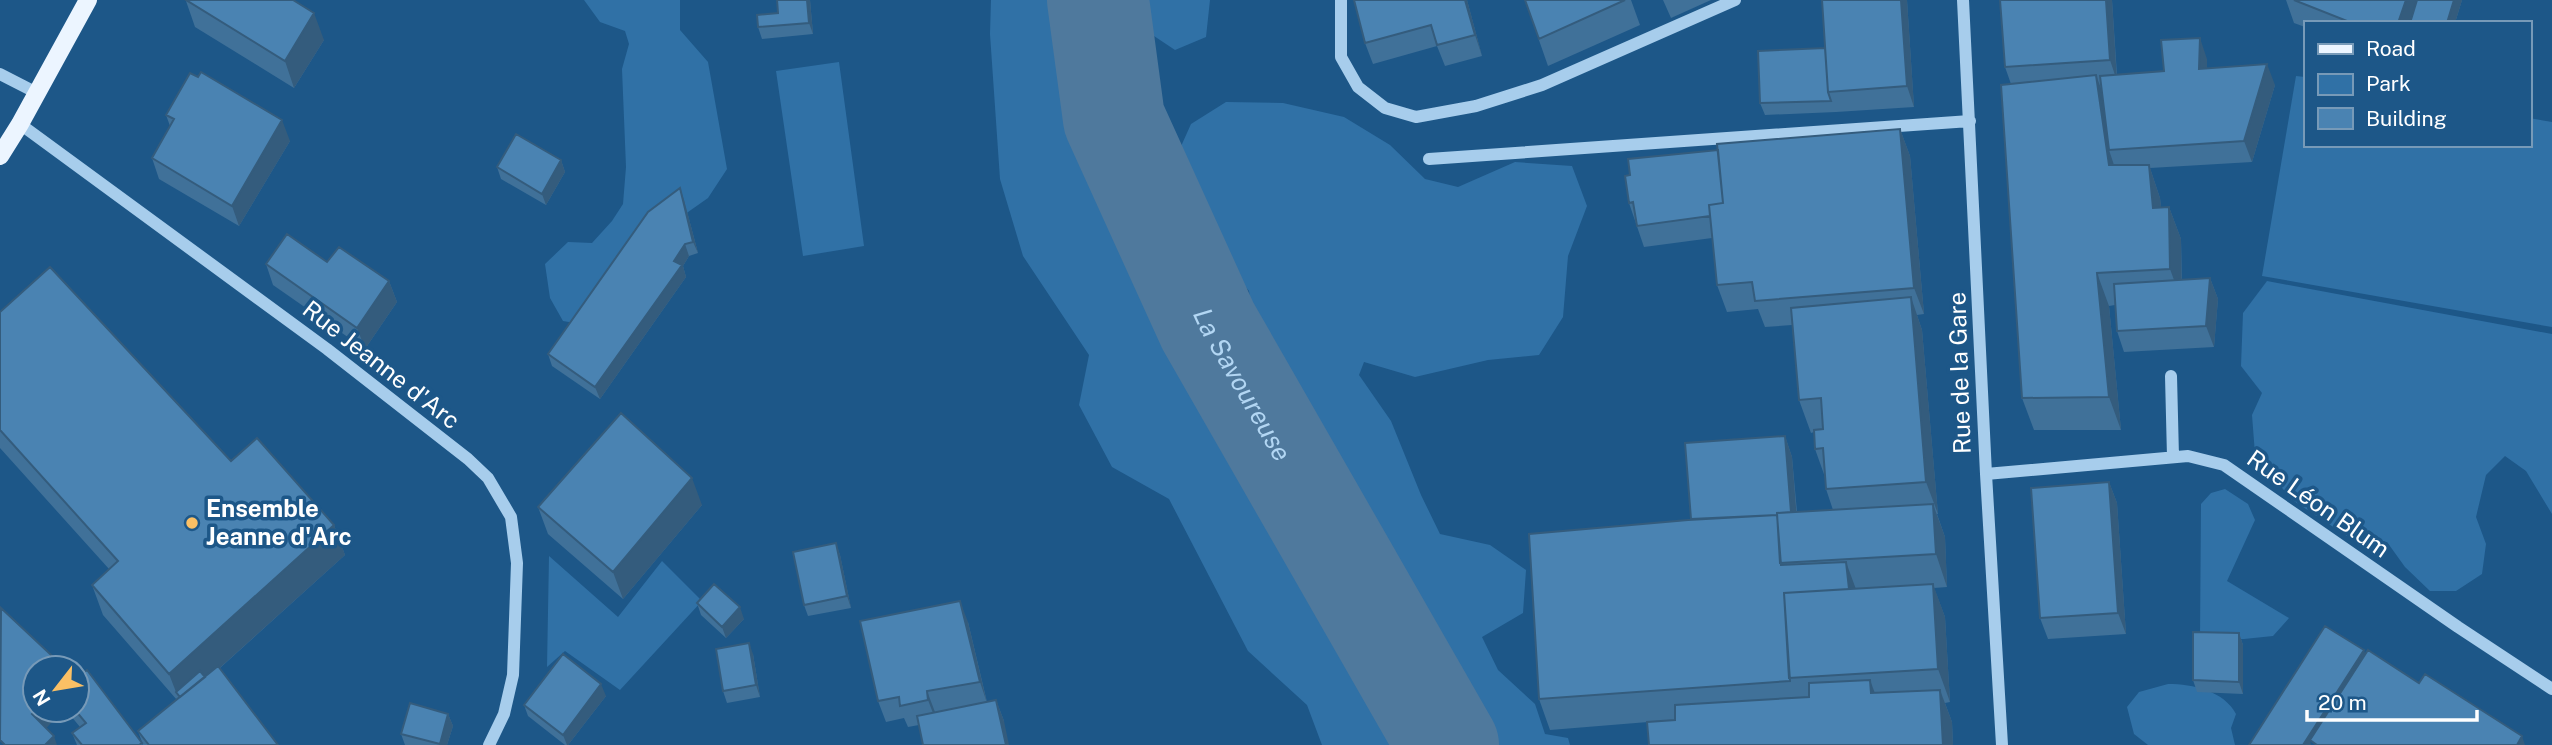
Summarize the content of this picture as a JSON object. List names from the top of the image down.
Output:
{
  "streets": {
    "street": ["Rue Jeanne d'Arc", "Rue de la Gare", "Rue Léon Blum"]
  },
  "crossings": [
    ["Rue de la Gare", "Rue Léon Blum"]
  ],
  "water": ["La Savoureuse"],
  "places": ["Ensemble Jeanne d'Arc"],
  "legend": ["Road", "Park", "Building"],
  "scale_bar": "20 m",
  "north": "bottom left"
}
